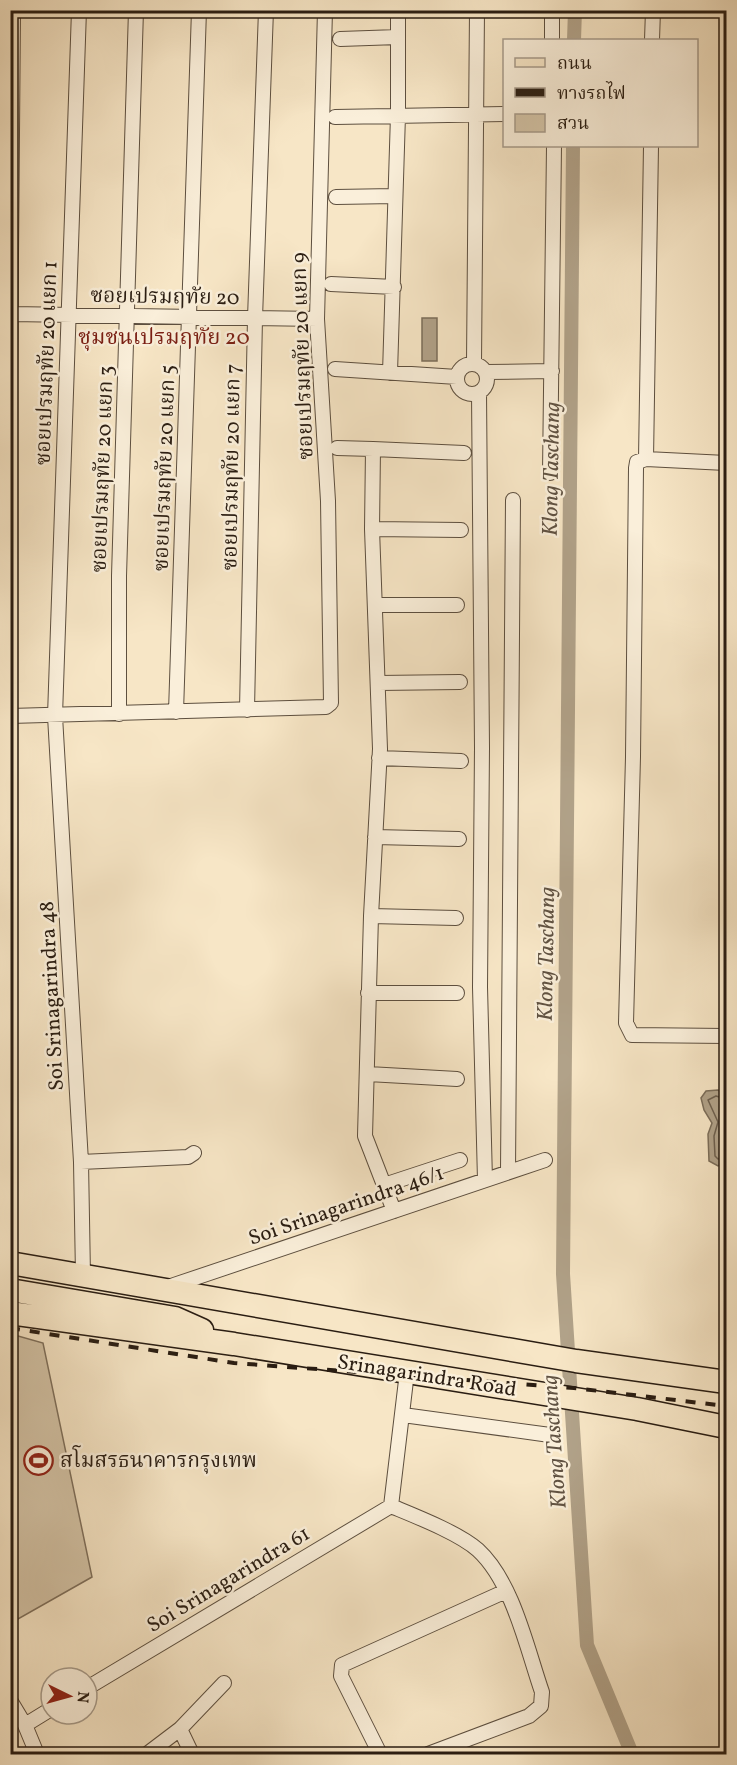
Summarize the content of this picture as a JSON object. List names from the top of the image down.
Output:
{
  "streets": {
    "main road": ["Srinagarindra Road"],
    "street": [
      "ซอยเปรมฤทัย 20",
      "ซอยเปรมฤทัย 20 แยก 9",
      "ซอยเปรมฤทัย 20 แยก 1",
      "ซอยเปรมฤทัย 20 แยก 7",
      "ซอยเปรมฤทัย 20 แยก 5",
      "ซอยเปรมฤทัย 20 แยก 3",
      "Soi Srinagarindra 48",
      "Soi Srinagarindra 46/1",
      "Soi Srinagarindra 61"
    ]
  },
  "crossings": [
    ["ซอยเปรมฤทัย 20", "ซอยเปรมฤทัย 20 แยก 9"],
    ["ซอยเปรมฤทัย 20", "ซอยเปรมฤทัย 20 แยก 1"],
    ["ซอยเปรมฤทัย 20", "ซอยเปรมฤทัย 20 แยก 7"],
    ["ซอยเปรมฤทัย 20", "ซอยเปรมฤทัย 20 แยก 5"],
    ["ซอยเปรมฤทัย 20", "ซอยเปรมฤทัย 20 แยก 3"],
    ["ซอยเปรมฤทัย 20 แยก 9", "ซอยเปรมฤทัย 20 แยก 7"],
    ["ซอยเปรมฤทัย 20 แยก 1", "Soi Srinagarindra 48"],
    ["Soi Srinagarindra 48", "Srinagarindra Road"],
    ["Soi Srinagarindra 46/1", "Srinagarindra Road"]
  ],
  "districts": ["ชุมชนเปรมฤทัย 20"],
  "water": ["Klong Taschang"],
  "places": {
    "sports": ["สโมสรธนาคารกรุงเทพ"]
  },
  "legend": ["ถนน", "ทางรถไฟ", "สวน"],
  "north": "right"
}
